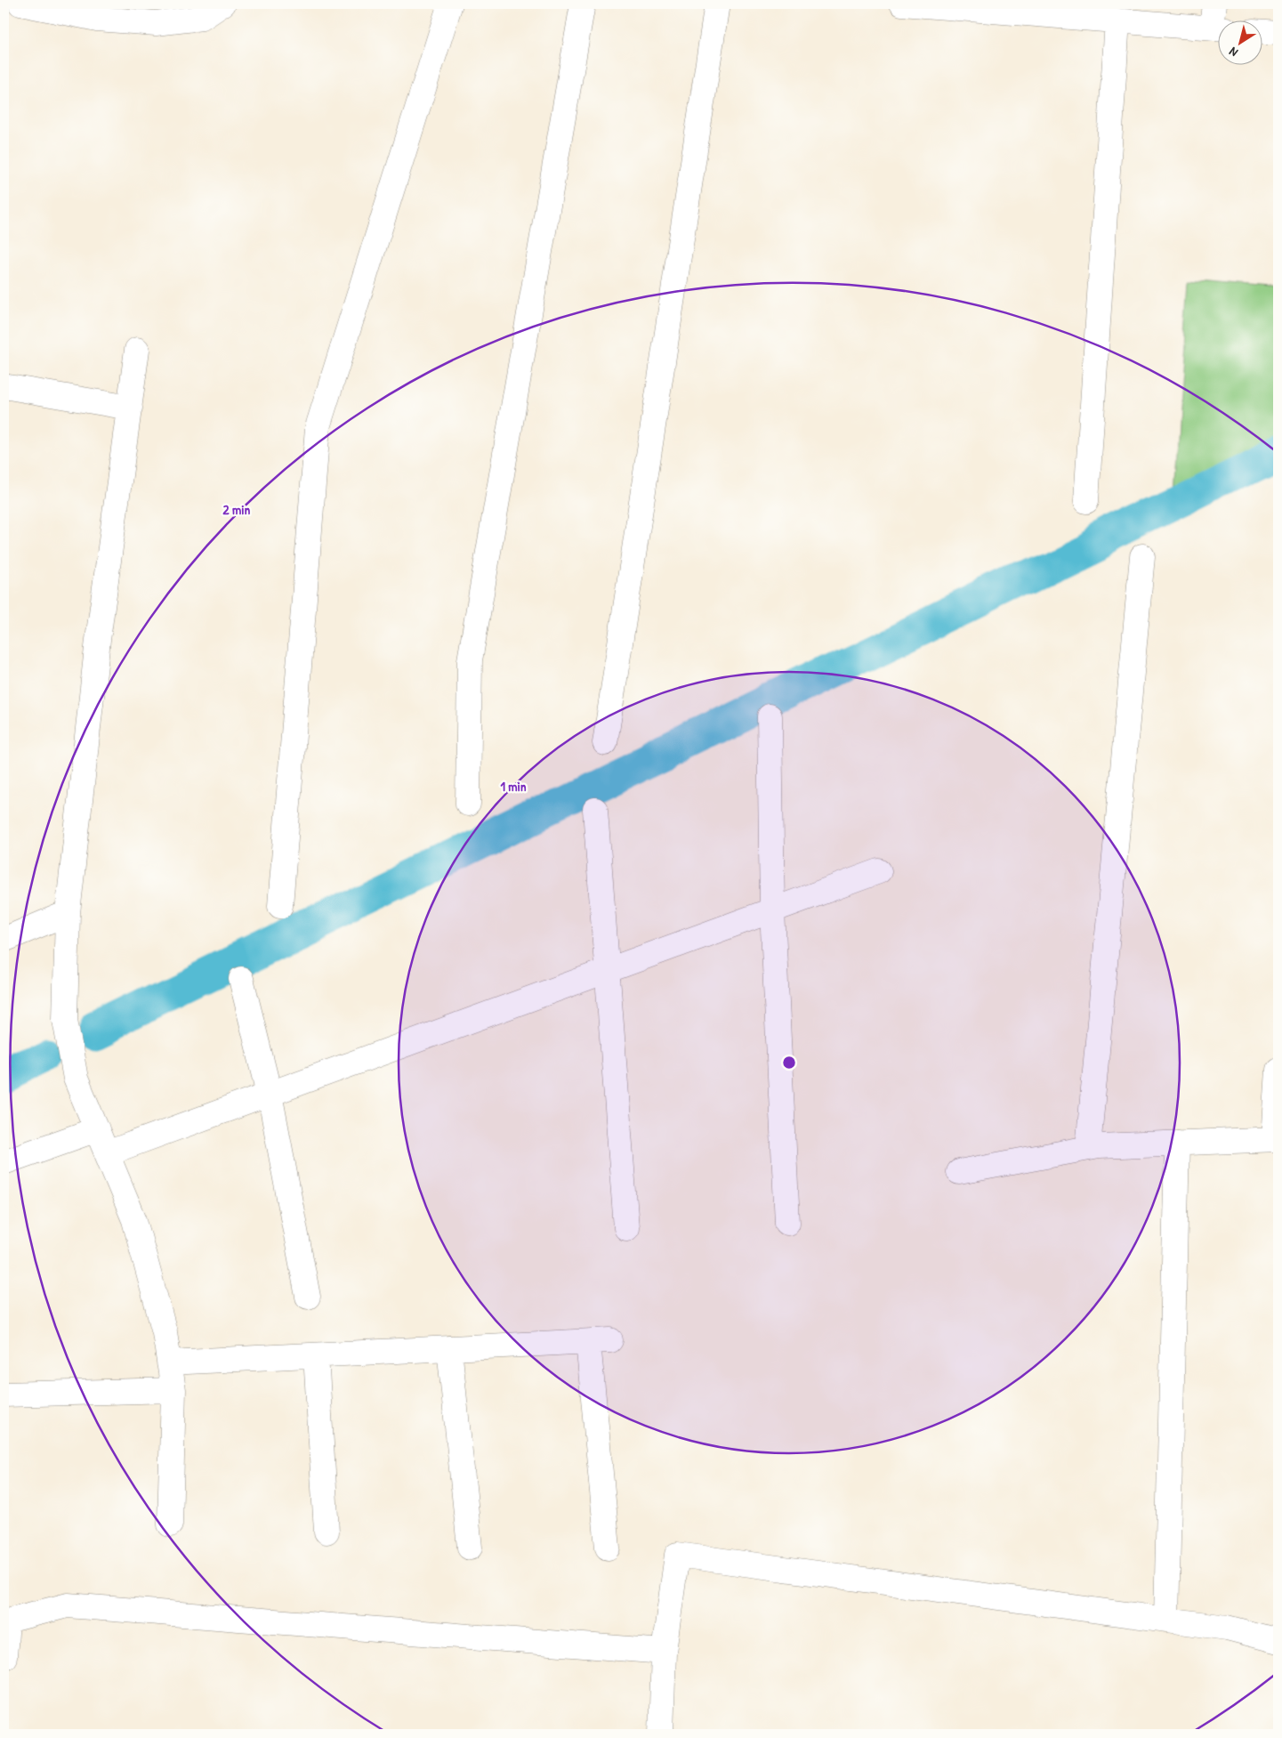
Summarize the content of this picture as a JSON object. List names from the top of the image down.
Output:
{
  "north": "bottom left",
  "rings": ["2 min", "1 min"]
}
